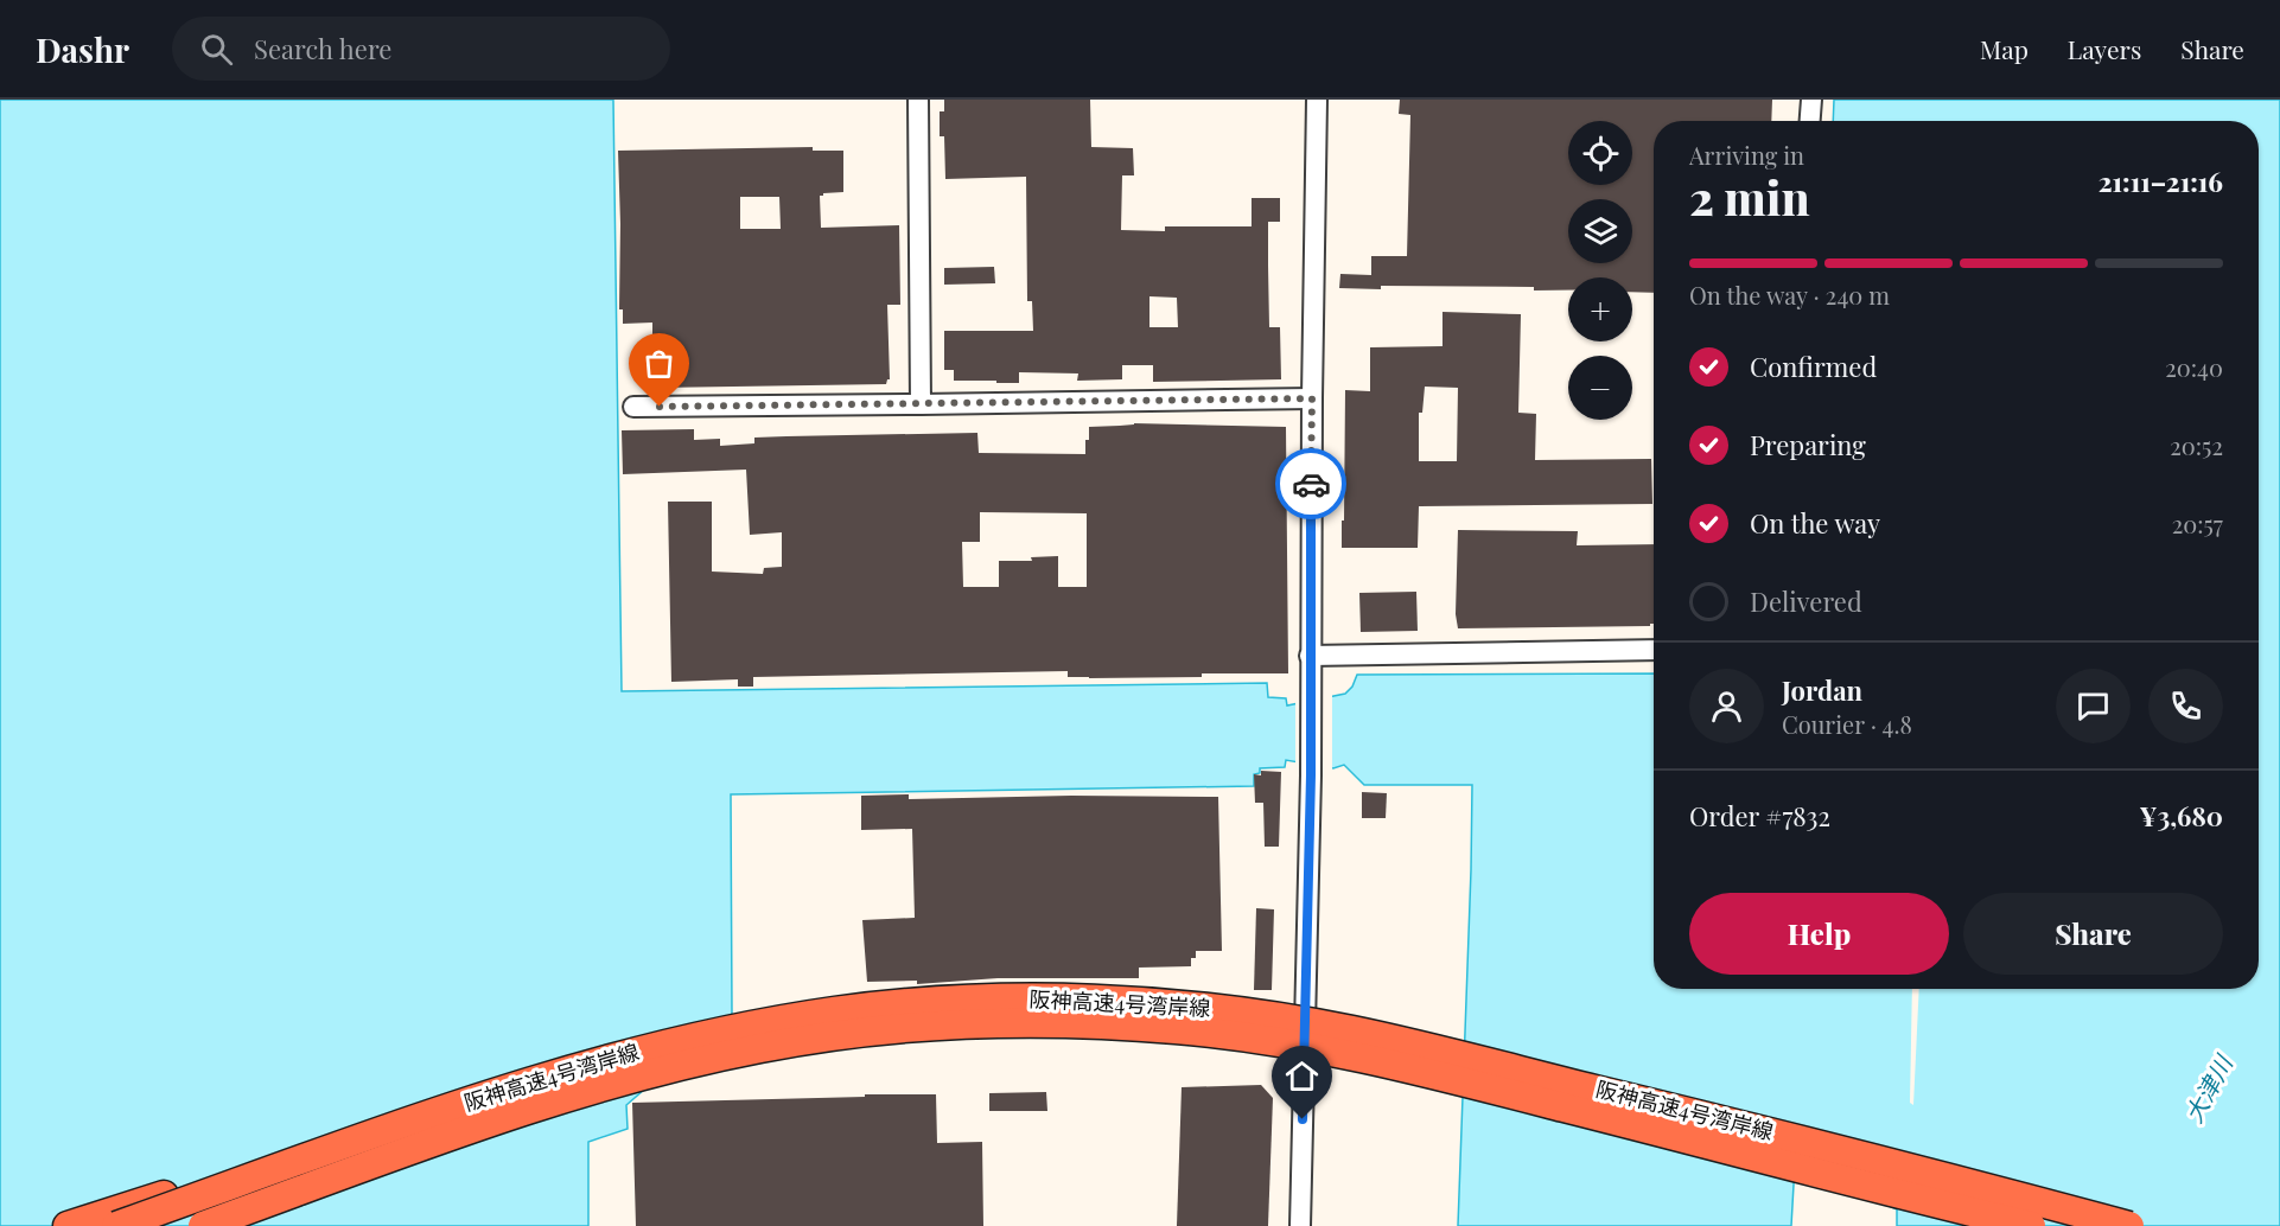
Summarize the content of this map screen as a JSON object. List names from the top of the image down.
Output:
{
  "streets": {
    "highway": ["阪神高速4号湾岸線"]
  },
  "water": ["大津川"],
  "page": {
    "header": "Dashr",
    "search": "Search here",
    "nav": ["Map", "Layers", "Share"],
    "map_buttons": ["+", "−"],
    "heading": ["2 min", "Arriving in", "21:11–21:16"],
    "panel": [
      "Jordan",
      "Courier · 4.8",
      "Order #7832",
      "¥3,680"
    ],
    "bar": "On the way · 240 m",
    "list": [
      ["Confirmed", "20:40"],
      ["Preparing", "20:52"],
      ["On the way", "20:57"],
      "Delivered"
    ],
    "buttons": ["Help", "Share"]
  }
}
